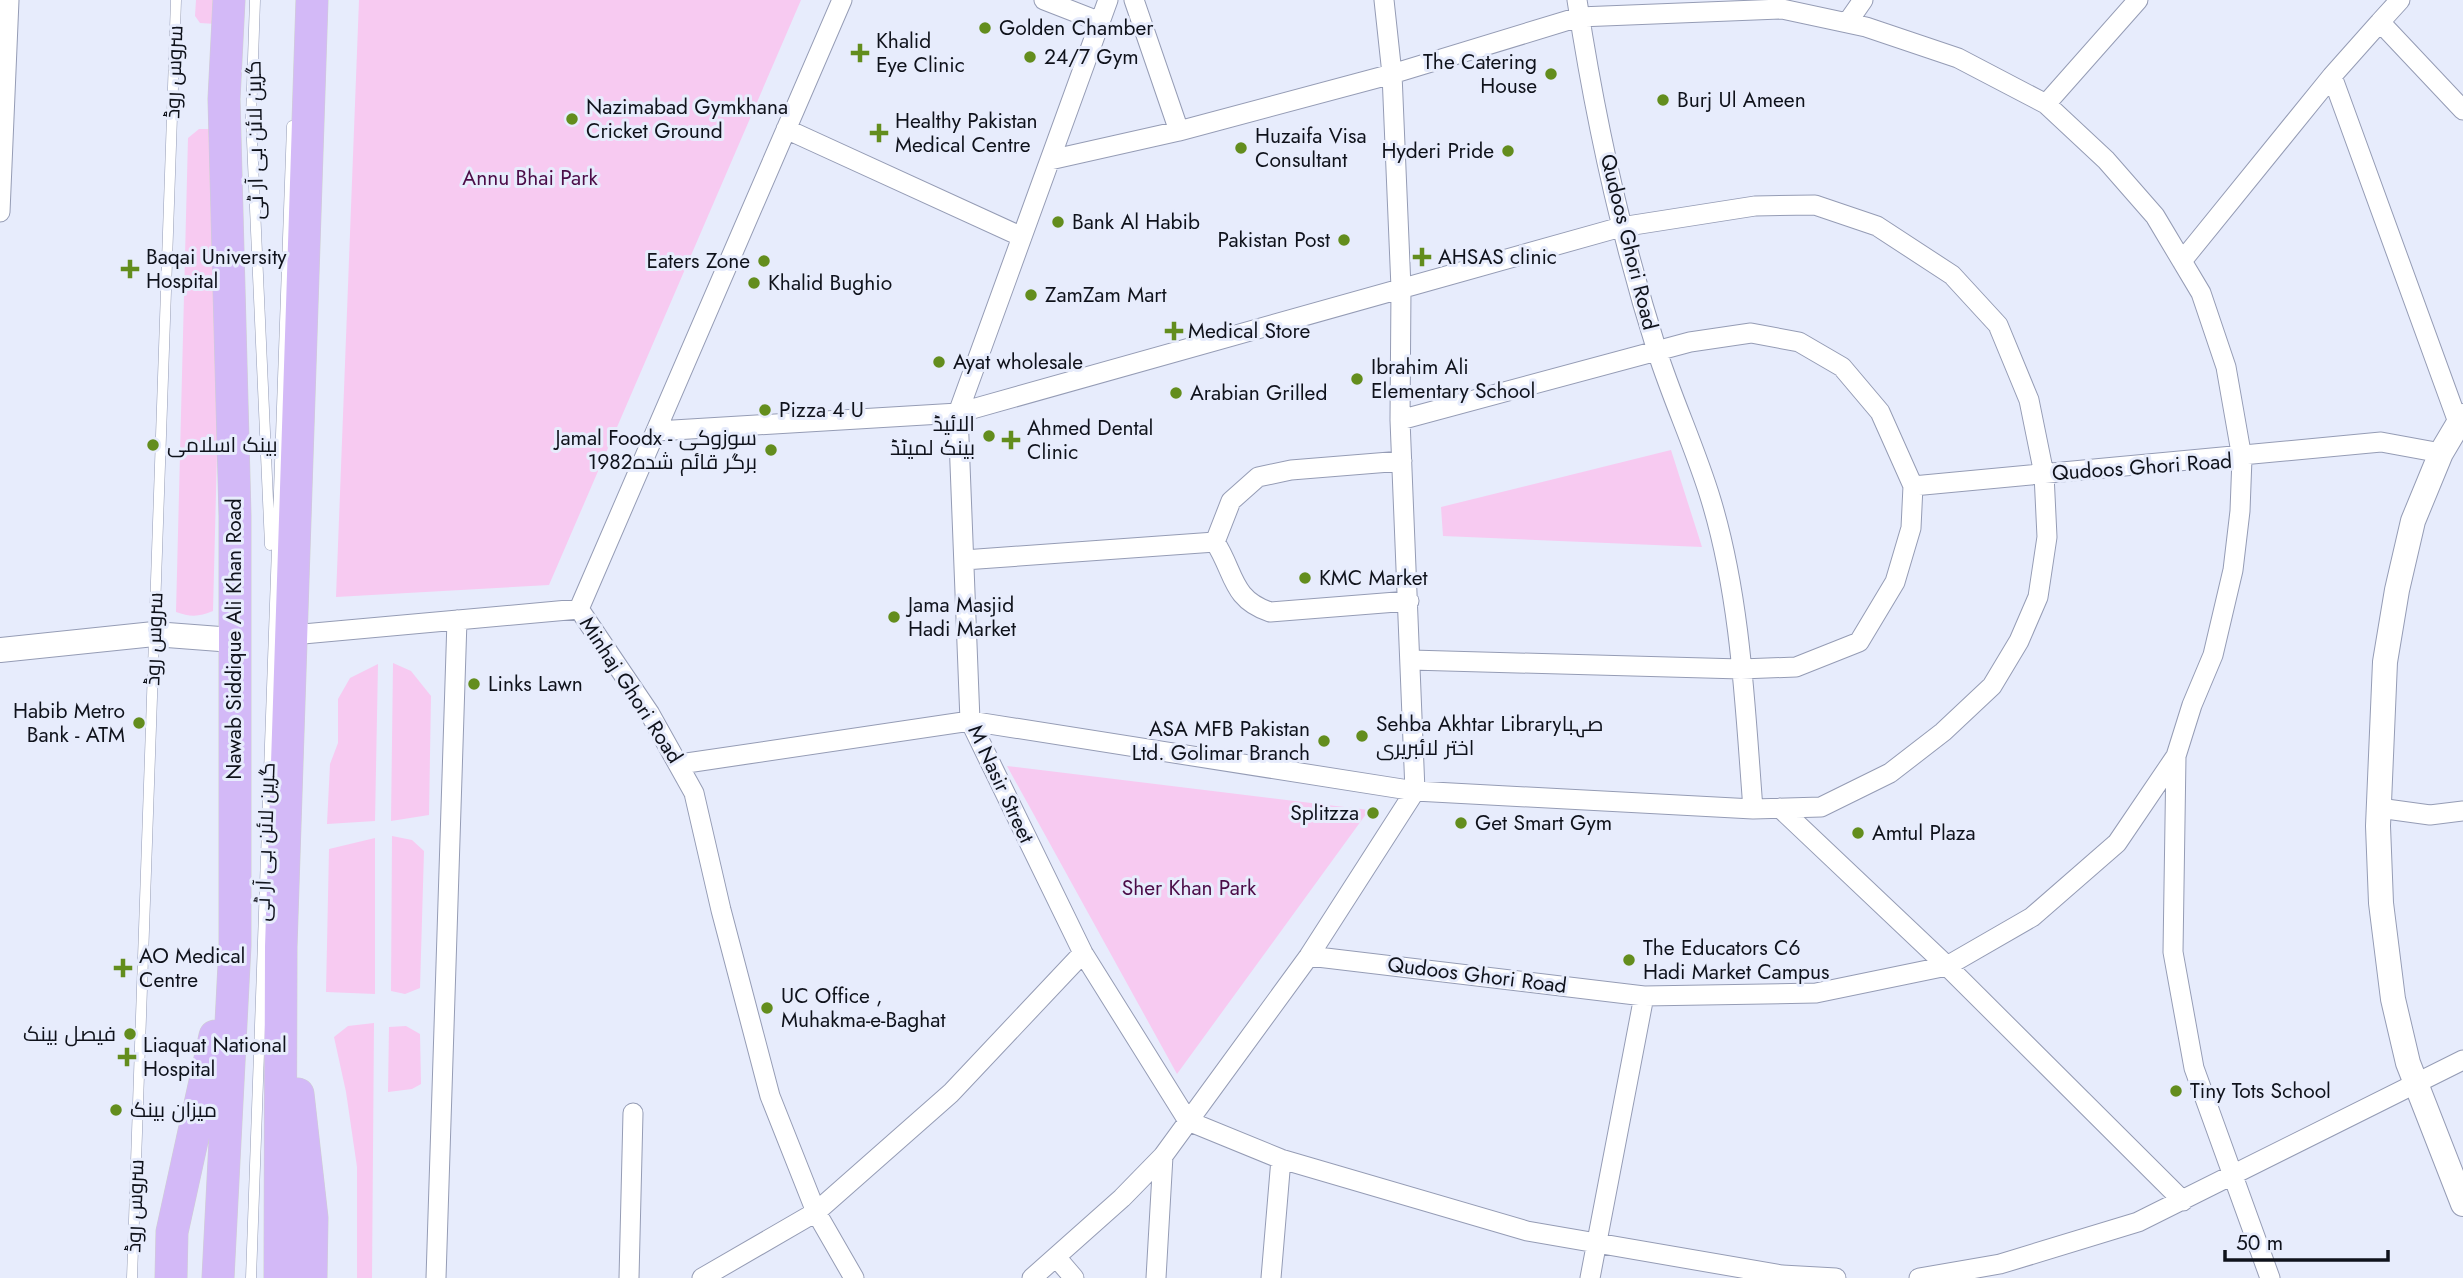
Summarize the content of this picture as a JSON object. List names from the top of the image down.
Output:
{
  "streets": {
    "main road": ["Nawab Siddique Ali Khan Road"],
    "street": ["Qudoos Ghori Road", "Minhaj Ghori Road", "M Nasir Street"],
    "lane": ["سروس روڈ", "گرین لائن بی آر ٹی"]
  },
  "parks": ["Annu Bhai Park", "Sher Khan Park"],
  "places": {
    "other": [
      "Golden Chamber",
      "24/7 Gym",
      "The Catering House",
      "Burj Ul Ameen",
      "Nazimabad Gymkhana Cricket Ground",
      "Huzaifa Visa Consultant",
      "Hyderi Pride",
      "Bank Al Habib",
      "Pakistan Post",
      "Eaters Zone",
      "Khalid Bughio",
      "ZamZam Mart",
      "Ayat wholesale",
      "Ibrahim Ali Elementary School",
      "Arabian Grilled",
      "Pizza 4 U",
      "الائیڈ بینک لمیٹڈ",
      "بینک اسلامی",
      "Jamal Foodx - سوزوکی برگر قائم شدہ1982",
      "KMC Market",
      "Jama Masjid Hadi Market",
      "Links Lawn",
      "Habib Metro Bank - ATM",
      "Sehba Akhtar Libraryصہبا اختر لائبریری",
      "ASA MFB Pakistan Ltd. Golimar Branch",
      "Splitzza",
      "Get Smart Gym",
      "Amtul Plaza",
      "The Educators C6 Hadi Market Campus",
      "UC Office , Muhakma-e-Baghat",
      "فیصل بینک",
      "Tiny Tots School",
      "میزان بینک"
    ],
    "health": [
      "Khalid Eye Clinic",
      "Healthy Pakistan Medical Centre",
      "AHSAS clinic",
      "Baqai University Hospital",
      "Medical Store",
      "Ahmed Dental Clinic",
      "AO Medical Centre",
      "Liaquat National Hospital"
    ]
  },
  "scale_bar": "50 m"
}
